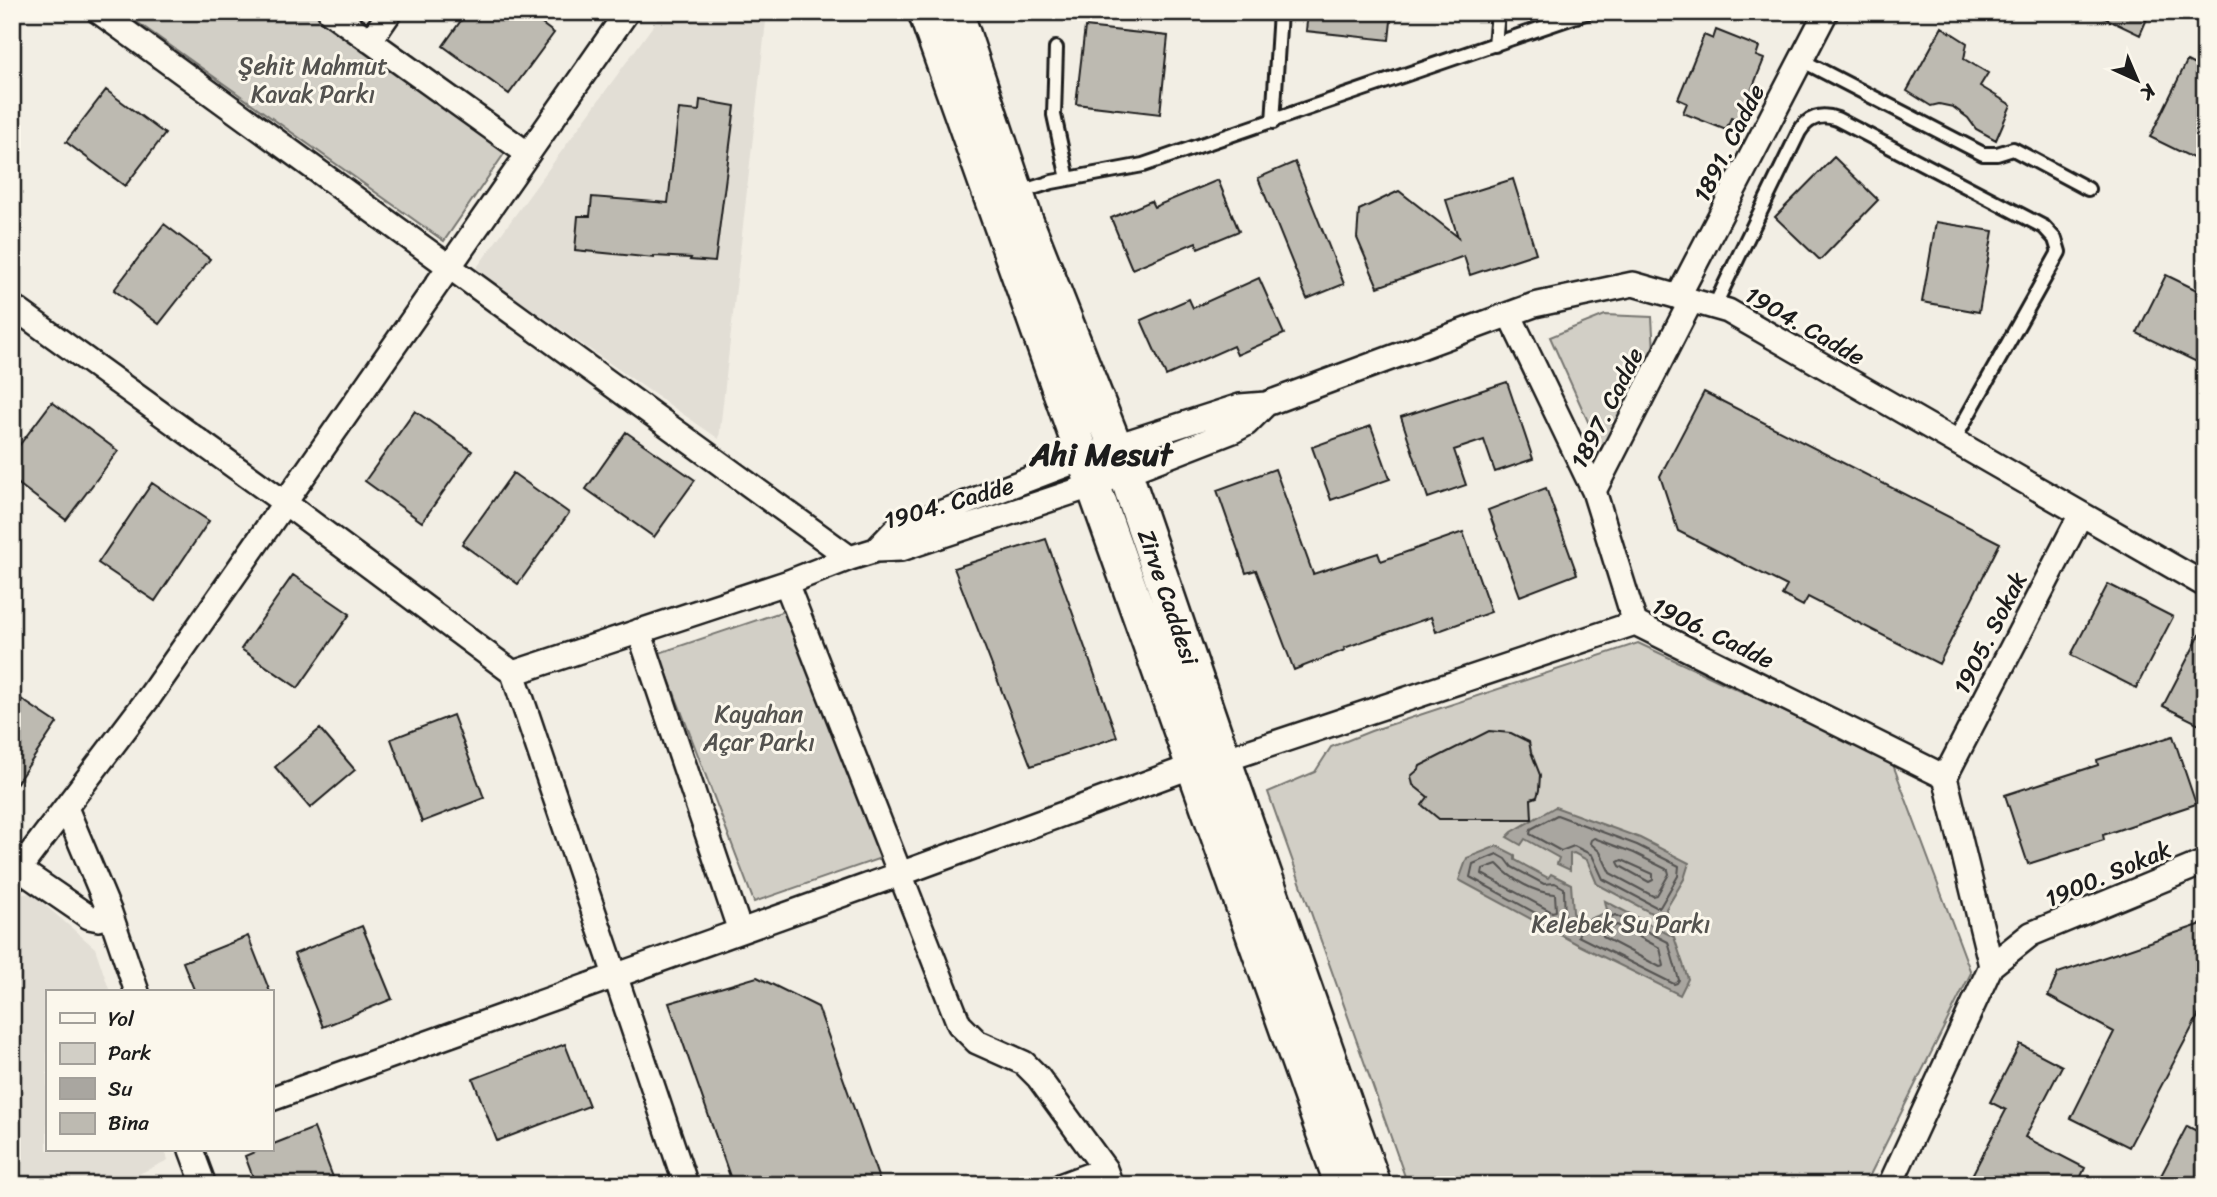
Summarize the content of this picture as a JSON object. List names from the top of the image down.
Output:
{
  "streets": {
    "main road": ["Zirve Caddesi"],
    "street": [
      "1891. Cadde",
      "1904. Cadde",
      "1897. Cadde",
      "1906. Cadde",
      "1905. Sokak",
      "1900. Sokak"
    ]
  },
  "crossings": [
    ["1891. Cadde", "1904. Cadde"],
    ["1891. Cadde", "1897. Cadde"],
    ["1904. Cadde", "1897. Cadde"],
    ["1904. Cadde", "Zirve Caddesi"],
    ["1904. Cadde", "1905. Sokak"],
    ["1897. Cadde", "1906. Cadde"],
    ["Zirve Caddesi", "1906. Cadde"],
    ["1906. Cadde", "1905. Sokak"]
  ],
  "districts": ["Ahi Mesut"],
  "parks": ["Şehit Mahmut Kavak Parkı", "Kayahan Açar Parkı", "Kelebek Su Parkı"],
  "legend": [
    "Yol",
    "Park",
    "Su",
    "Bina"
  ],
  "north": "bottom right"
}
